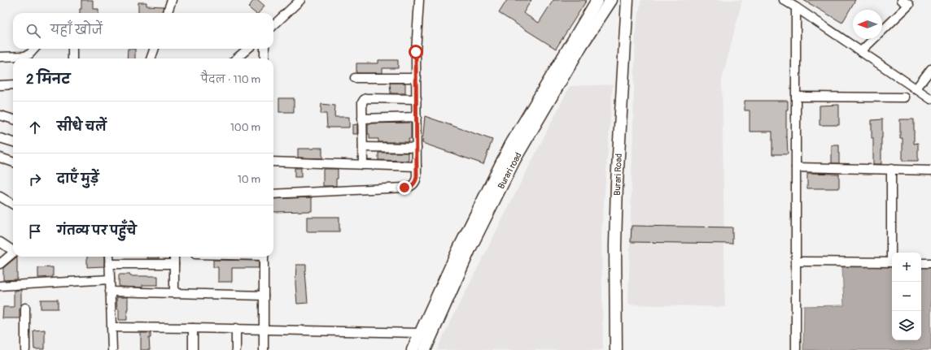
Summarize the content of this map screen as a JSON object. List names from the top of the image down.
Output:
{
  "streets": {
    "main road": ["Burari road", "Burari Road"]
  },
  "north": "left",
  "page": {
    "search": "यहाँ खोजें",
    "heading": ["2 मिनट", "पैदल · 110 m"],
    "list": [
      ["सीधे चलें", "100 m"],
      ["दाएँ मुड़ें", "10 m"],
      "गंतव्य पर पहुँचे"
    ],
    "map_buttons": ["+", "−"]
  }
}
